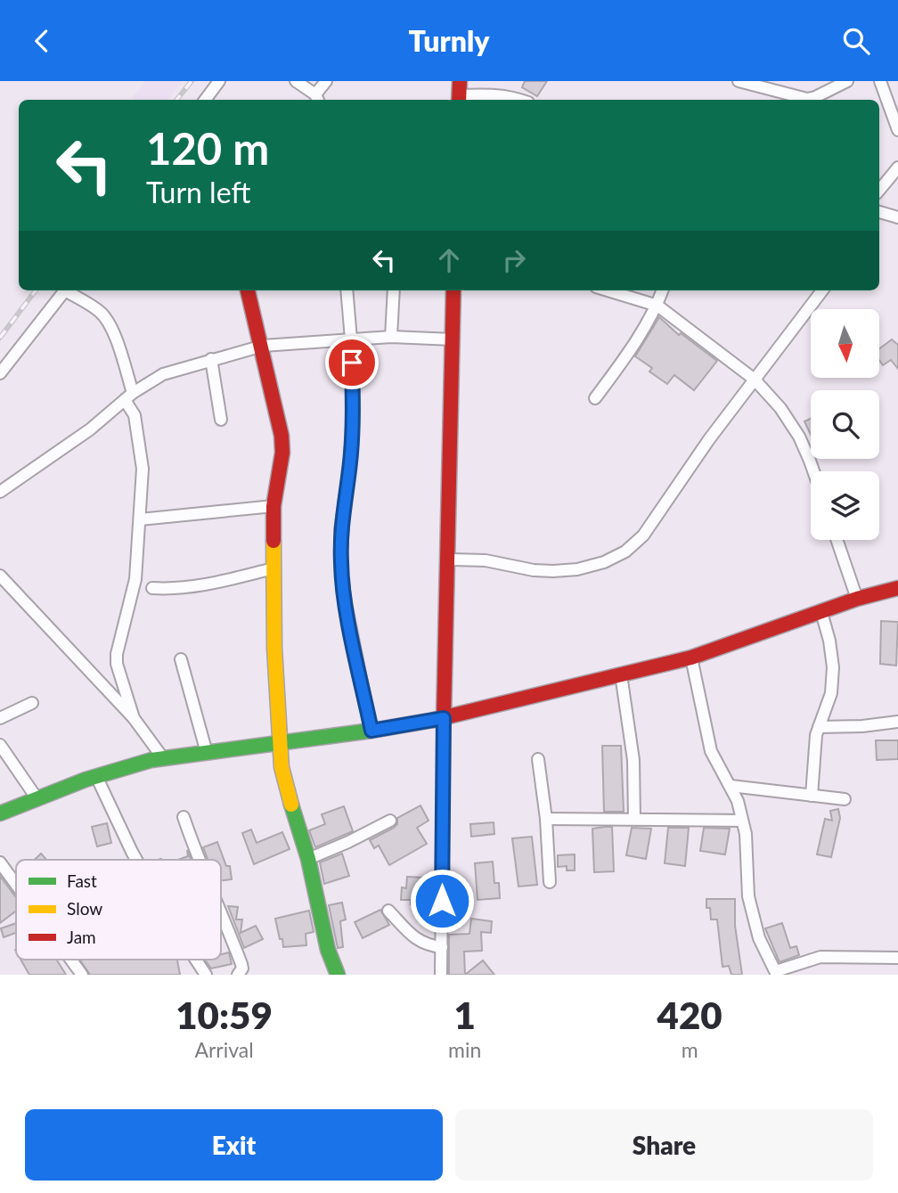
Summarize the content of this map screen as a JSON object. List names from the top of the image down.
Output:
{
  "legend": ["Fast", "Slow", "Jam"],
  "north": "bottom",
  "page": {
    "header": "Turnly",
    "turn": ["120 m", "Turn left"],
    "eta": [
      "10:59",
      "Arrival",
      "1",
      "min",
      "420",
      "m"
    ],
    "buttons": ["Exit", "Share"]
  }
}
